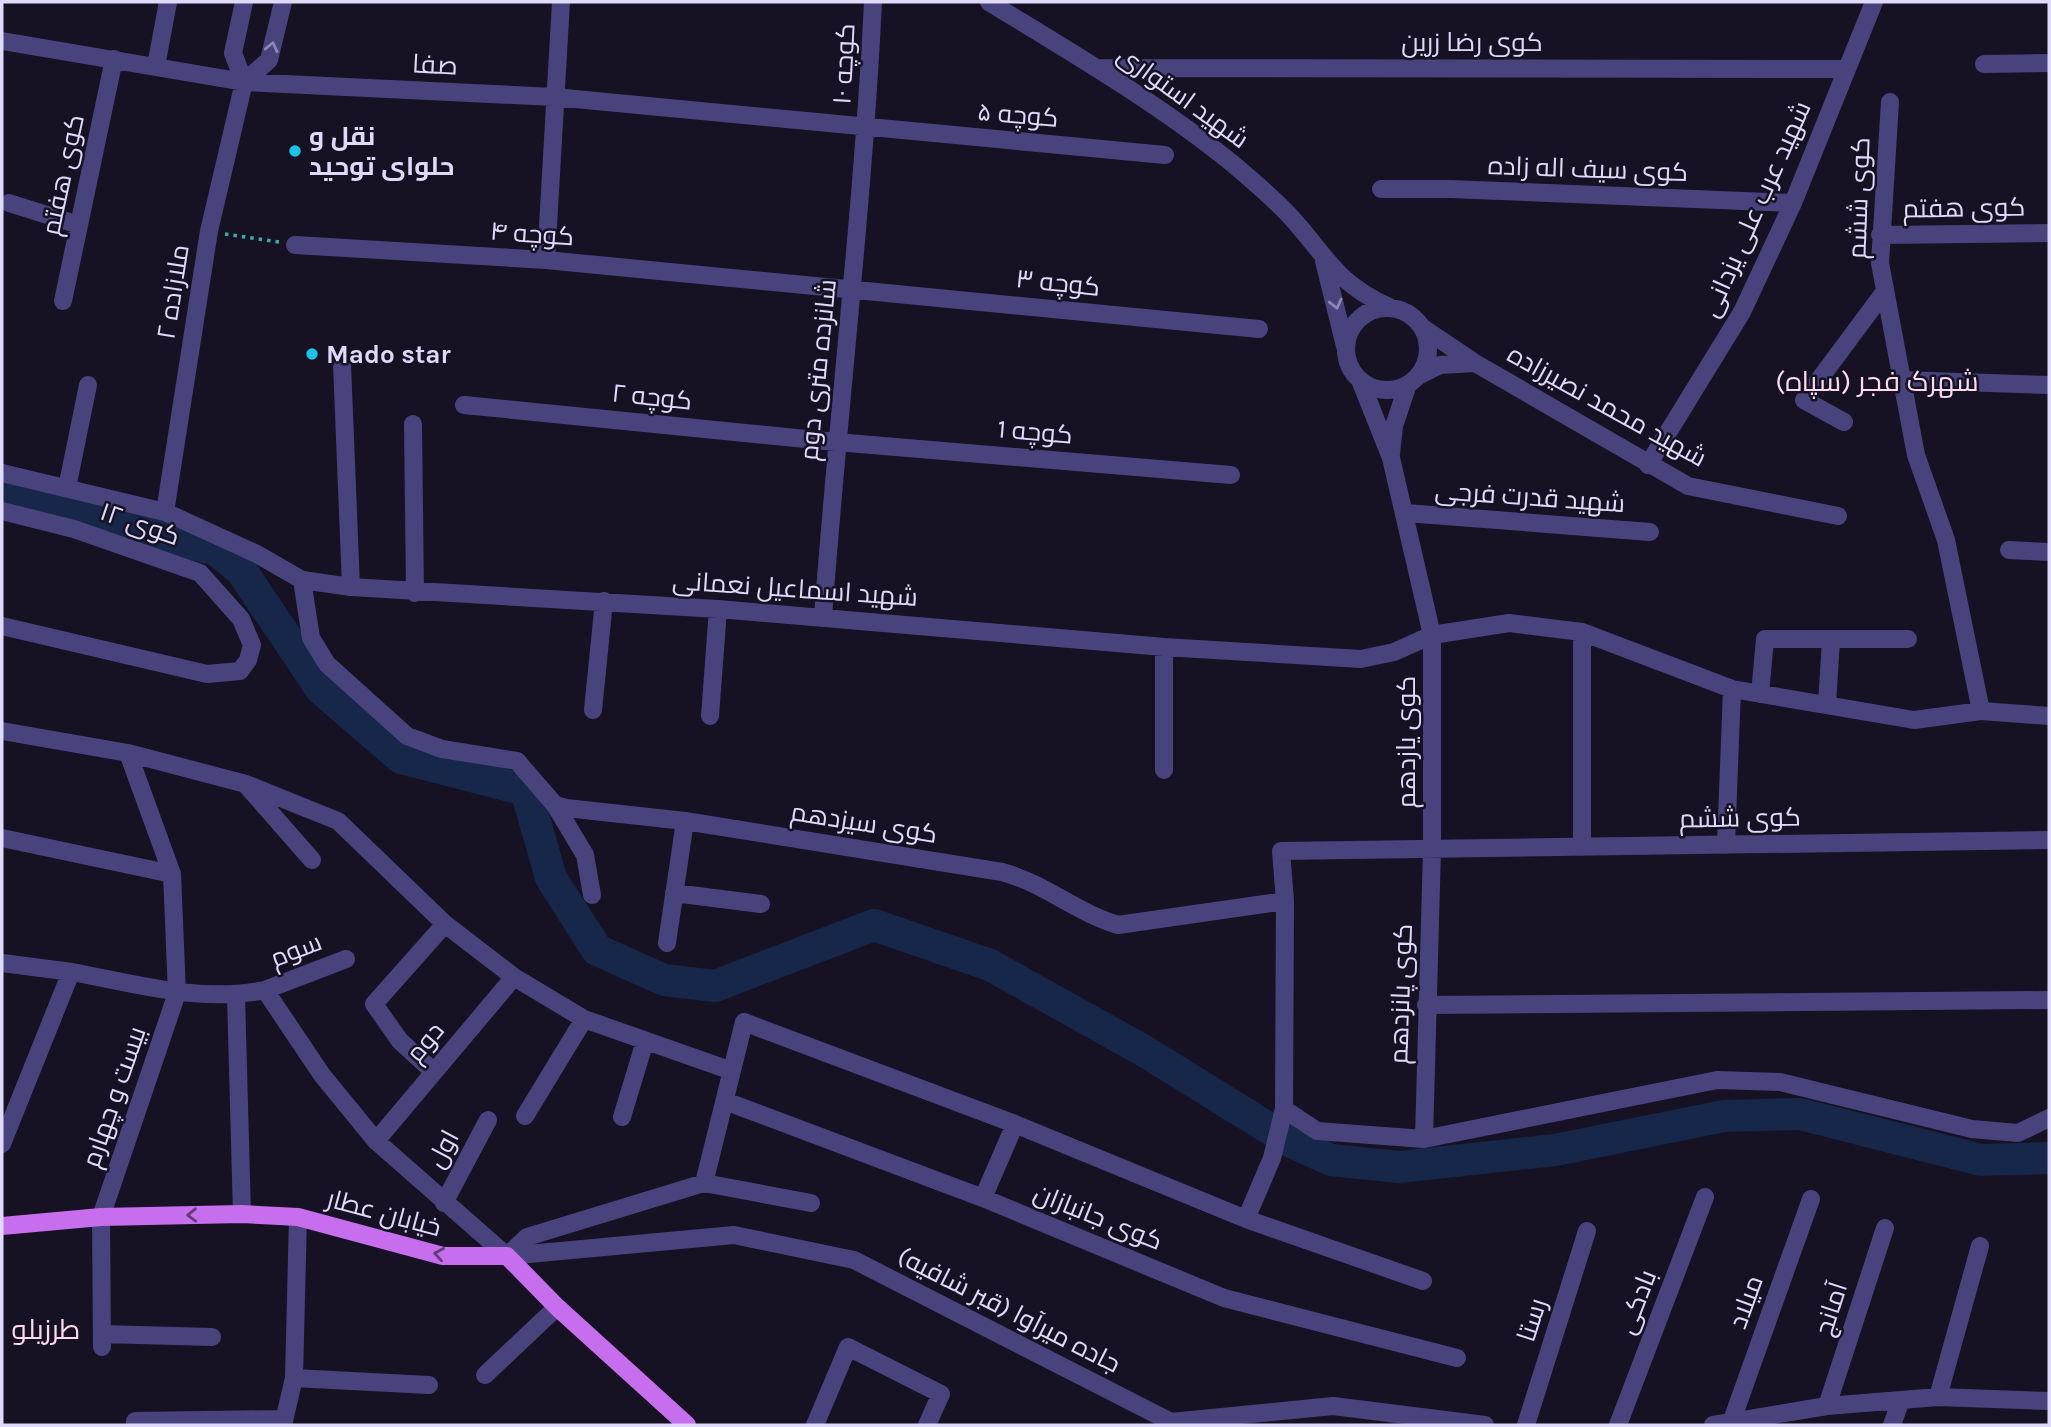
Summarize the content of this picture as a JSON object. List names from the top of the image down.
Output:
{
  "streets": {
    "main road": ["خیابان عطار"],
    "street": [
      "کوی رضا زرین",
      "کوچه ۱۰",
      "صفا",
      "شهید استواری",
      "کوچه ۵",
      "کوی سیف اله زاده",
      "کوی هفتم",
      "کوی ششم",
      "شهید عرب علی یزدانی",
      "کوچه ۴",
      "کوچه ۳",
      "ملازاده ۲",
      "شانزده متری دوم",
      "کوچه ۲",
      "شهید محمد نصیرزاده",
      "کوچه 1",
      "شهید قدرت فرجی",
      "کوی ۱۲",
      "شهید اسماعیل نعمانی",
      "کوی یازدهم",
      "کوی سیزدهم",
      "سوم",
      "کوی پانزدهم",
      "دوم",
      "بیست و چهارم",
      "اول",
      "کوی جانبازان",
      "بادکی",
      "میلاد",
      "آمانج",
      "جاده میرآوا (قبر شافیه)",
      "رستا"
    ]
  },
  "crossings": [
    ["کوی رضا زرین", "شهید استواری"],
    ["کوی رضا زرین", "شهید عرب علی یزدانی"],
    ["کوچه ۱۰", "صفا"],
    ["کوچه ۱۰", "کوچه ۵"],
    ["کوچه ۱۰", "شانزده متری دوم"],
    ["صفا", "کوچه ۵"],
    ["صفا", "کوی هفتم"],
    ["صفا", "ملازاده ۲"],
    ["صفا", "شانزده متری دوم"],
    ["شهید استواری", "شهید محمد نصیرزاده"],
    ["شهید استواری", "کوی یازدهم"],
    ["کوچه ۵", "شانزده متری دوم"],
    ["کوی سیف اله زاده", "شهید عرب علی یزدانی"],
    ["کوی هفتم", "کوی ششم"],
    ["کوی ششم", "شهید اسماعیل نعمانی"],
    ["کوی ششم", "کوی یازدهم"],
    ["کوی ششم", "کوی پانزدهم"],
    ["شهید عرب علی یزدانی", "شهید محمد نصیرزاده"],
    ["کوچه ۴", "کوچه ۳"],
    ["کوچه ۴", "شانزده متری دوم"],
    ["کوچه ۳", "شانزده متری دوم"],
    ["ملازاده ۲", "شهید اسماعیل نعمانی"],
    ["شانزده متری دوم", "کوچه ۲"],
    ["شانزده متری دوم", "کوچه 1"],
    ["شانزده متری دوم", "شهید اسماعیل نعمانی"],
    ["کوچه ۲", "کوچه 1"],
    ["شهید محمد نصیرزاده", "کوی یازدهم"],
    ["شهید قدرت فرجی", "کوی یازدهم"],
    ["شهید اسماعیل نعمانی", "کوی یازدهم"],
    ["کوی یازدهم", "کوی پانزدهم"],
    ["سوم", "بیست و چهارم"],
    ["بیست و چهارم", "خیابان عطار"],
    ["خیابان عطار", "جاده میرآوا (قبر شافیه)"]
  ],
  "one_way": ["خیابان عطار"],
  "districts": ["شهرک فجر (سپاه)", "طرزیلو"],
  "places": ["نقل و حلوای توحید", "Mado star"]
}
